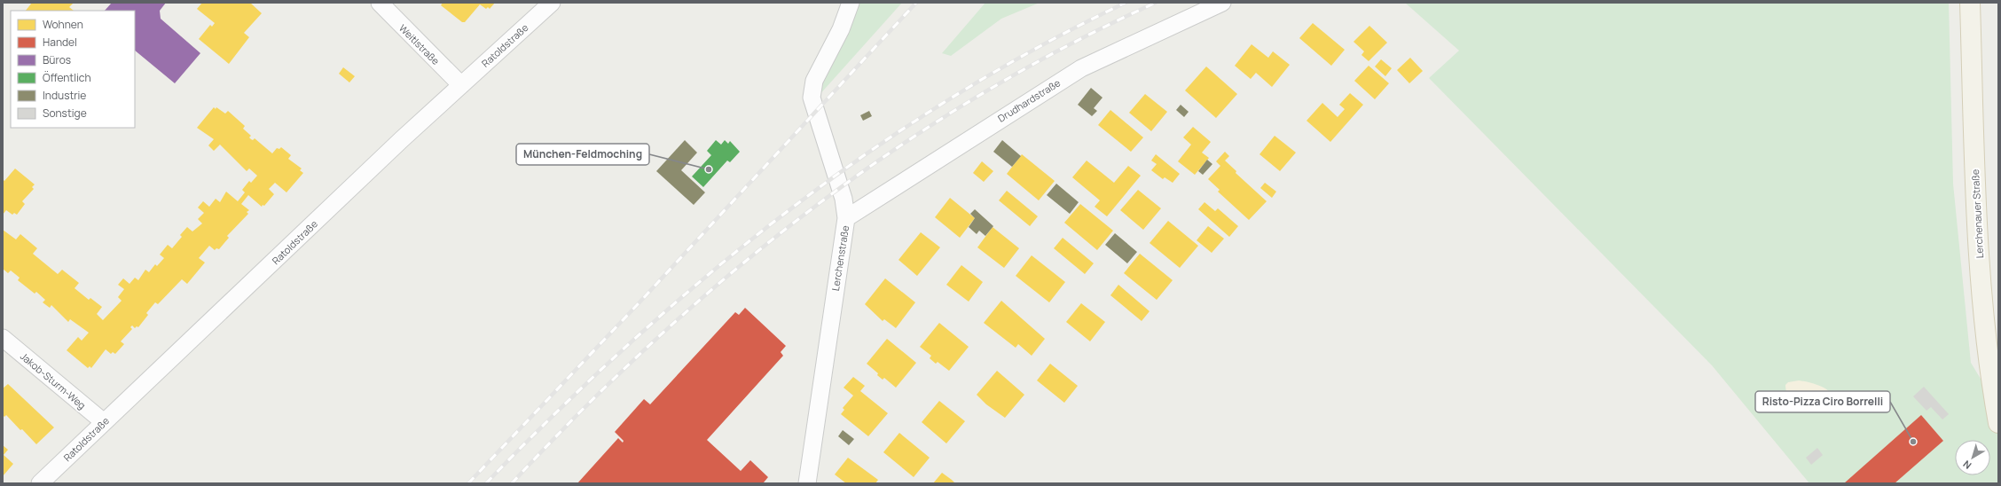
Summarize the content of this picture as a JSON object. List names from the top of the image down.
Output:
{
  "streets": {
    "main road": ["Lerchenauer Straße"],
    "street": [
      "Weitlstraße",
      "Ratoldstraße",
      "Drudhardstraße",
      "Lerchenstraße",
      "Jakob-Sturm-Weg"
    ]
  },
  "crossings": [
    ["Weitlstraße", "Ratoldstraße"],
    ["Ratoldstraße", "Jakob-Sturm-Weg"],
    ["Drudhardstraße", "Lerchenstraße"]
  ],
  "places": ["München-Feldmoching", "Risto-Pizza Ciro Borrelli"],
  "legend": [
    "Wohnen",
    "Handel",
    "Büros",
    "Öffentlich",
    "Industrie",
    "Sonstige"
  ],
  "north": "bottom left"
}
